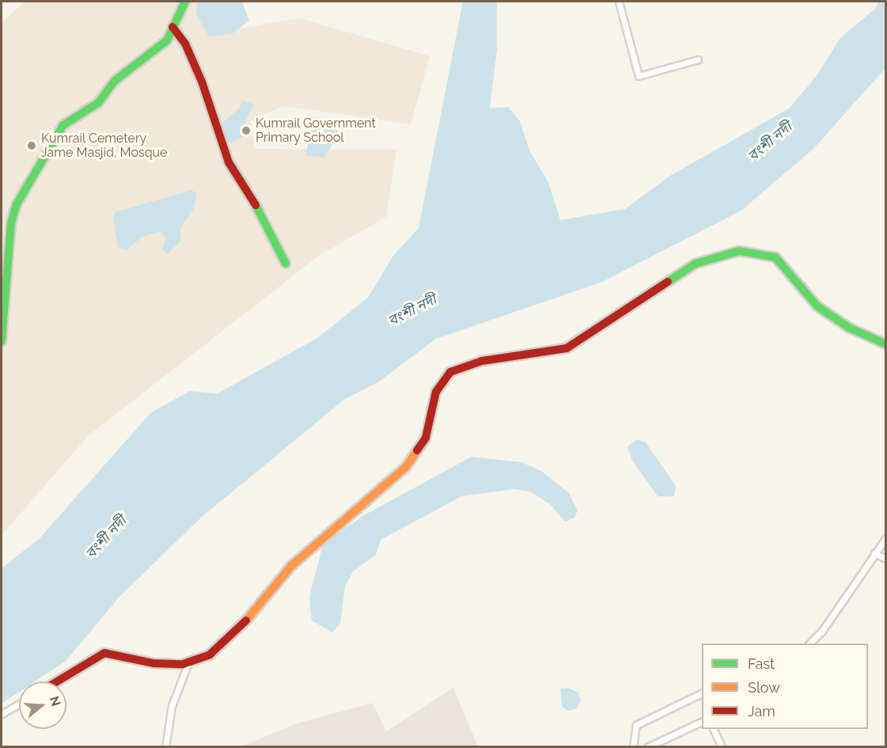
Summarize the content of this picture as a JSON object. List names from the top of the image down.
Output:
{
  "water": ["বংশী নদী"],
  "places": ["Kumrail Government Primary School", "Kumrail Cemetery Jame Masjid, Mosque"],
  "legend": ["Fast", "Slow", "Jam"],
  "north": "right"
}
